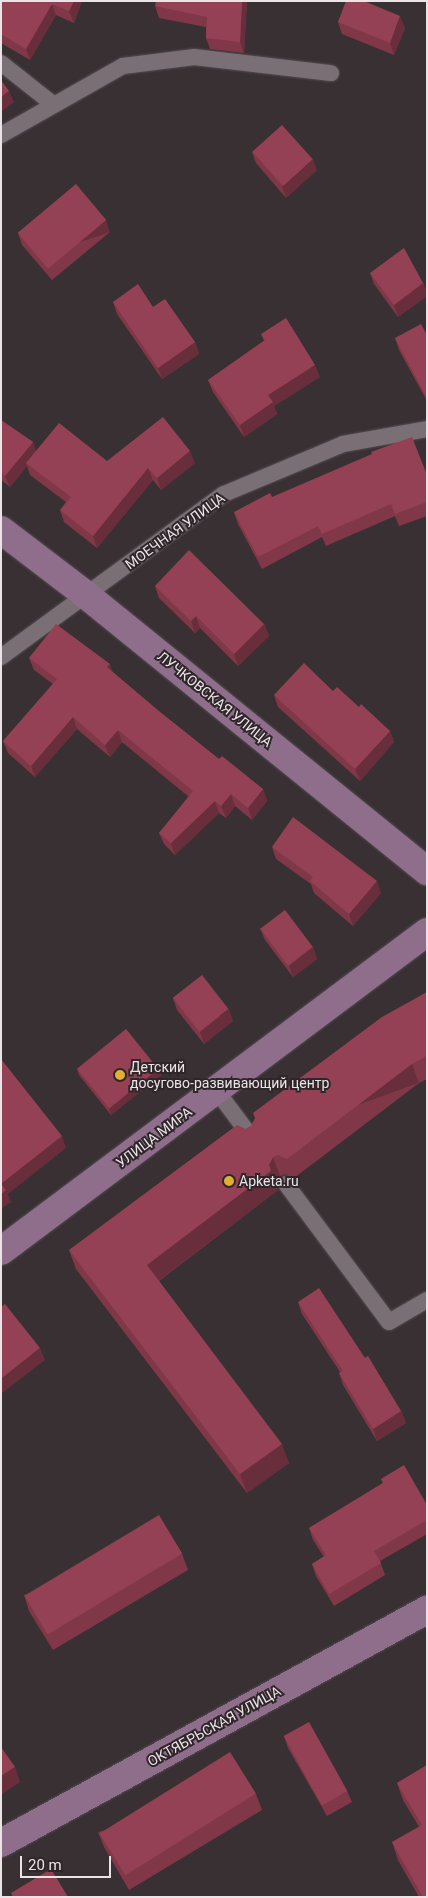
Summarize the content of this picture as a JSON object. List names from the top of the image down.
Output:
{
  "streets": {
    "street": ["ЛУЧКОВСКАЯ УЛИЦА", "УЛИЦА МИРА", "ОКТЯБРЬСКАЯ УЛИЦА"],
    "lane": ["МОЕЧНАЯ УЛИЦА"]
  },
  "crossings": [
    ["МОЕЧНАЯ УЛИЦА", "ЛУЧКОВСКАЯ УЛИЦА"]
  ],
  "places": ["Детский досугово-развивающий центр", "Apketa.ru"],
  "scale_bar": "20 m"
}
